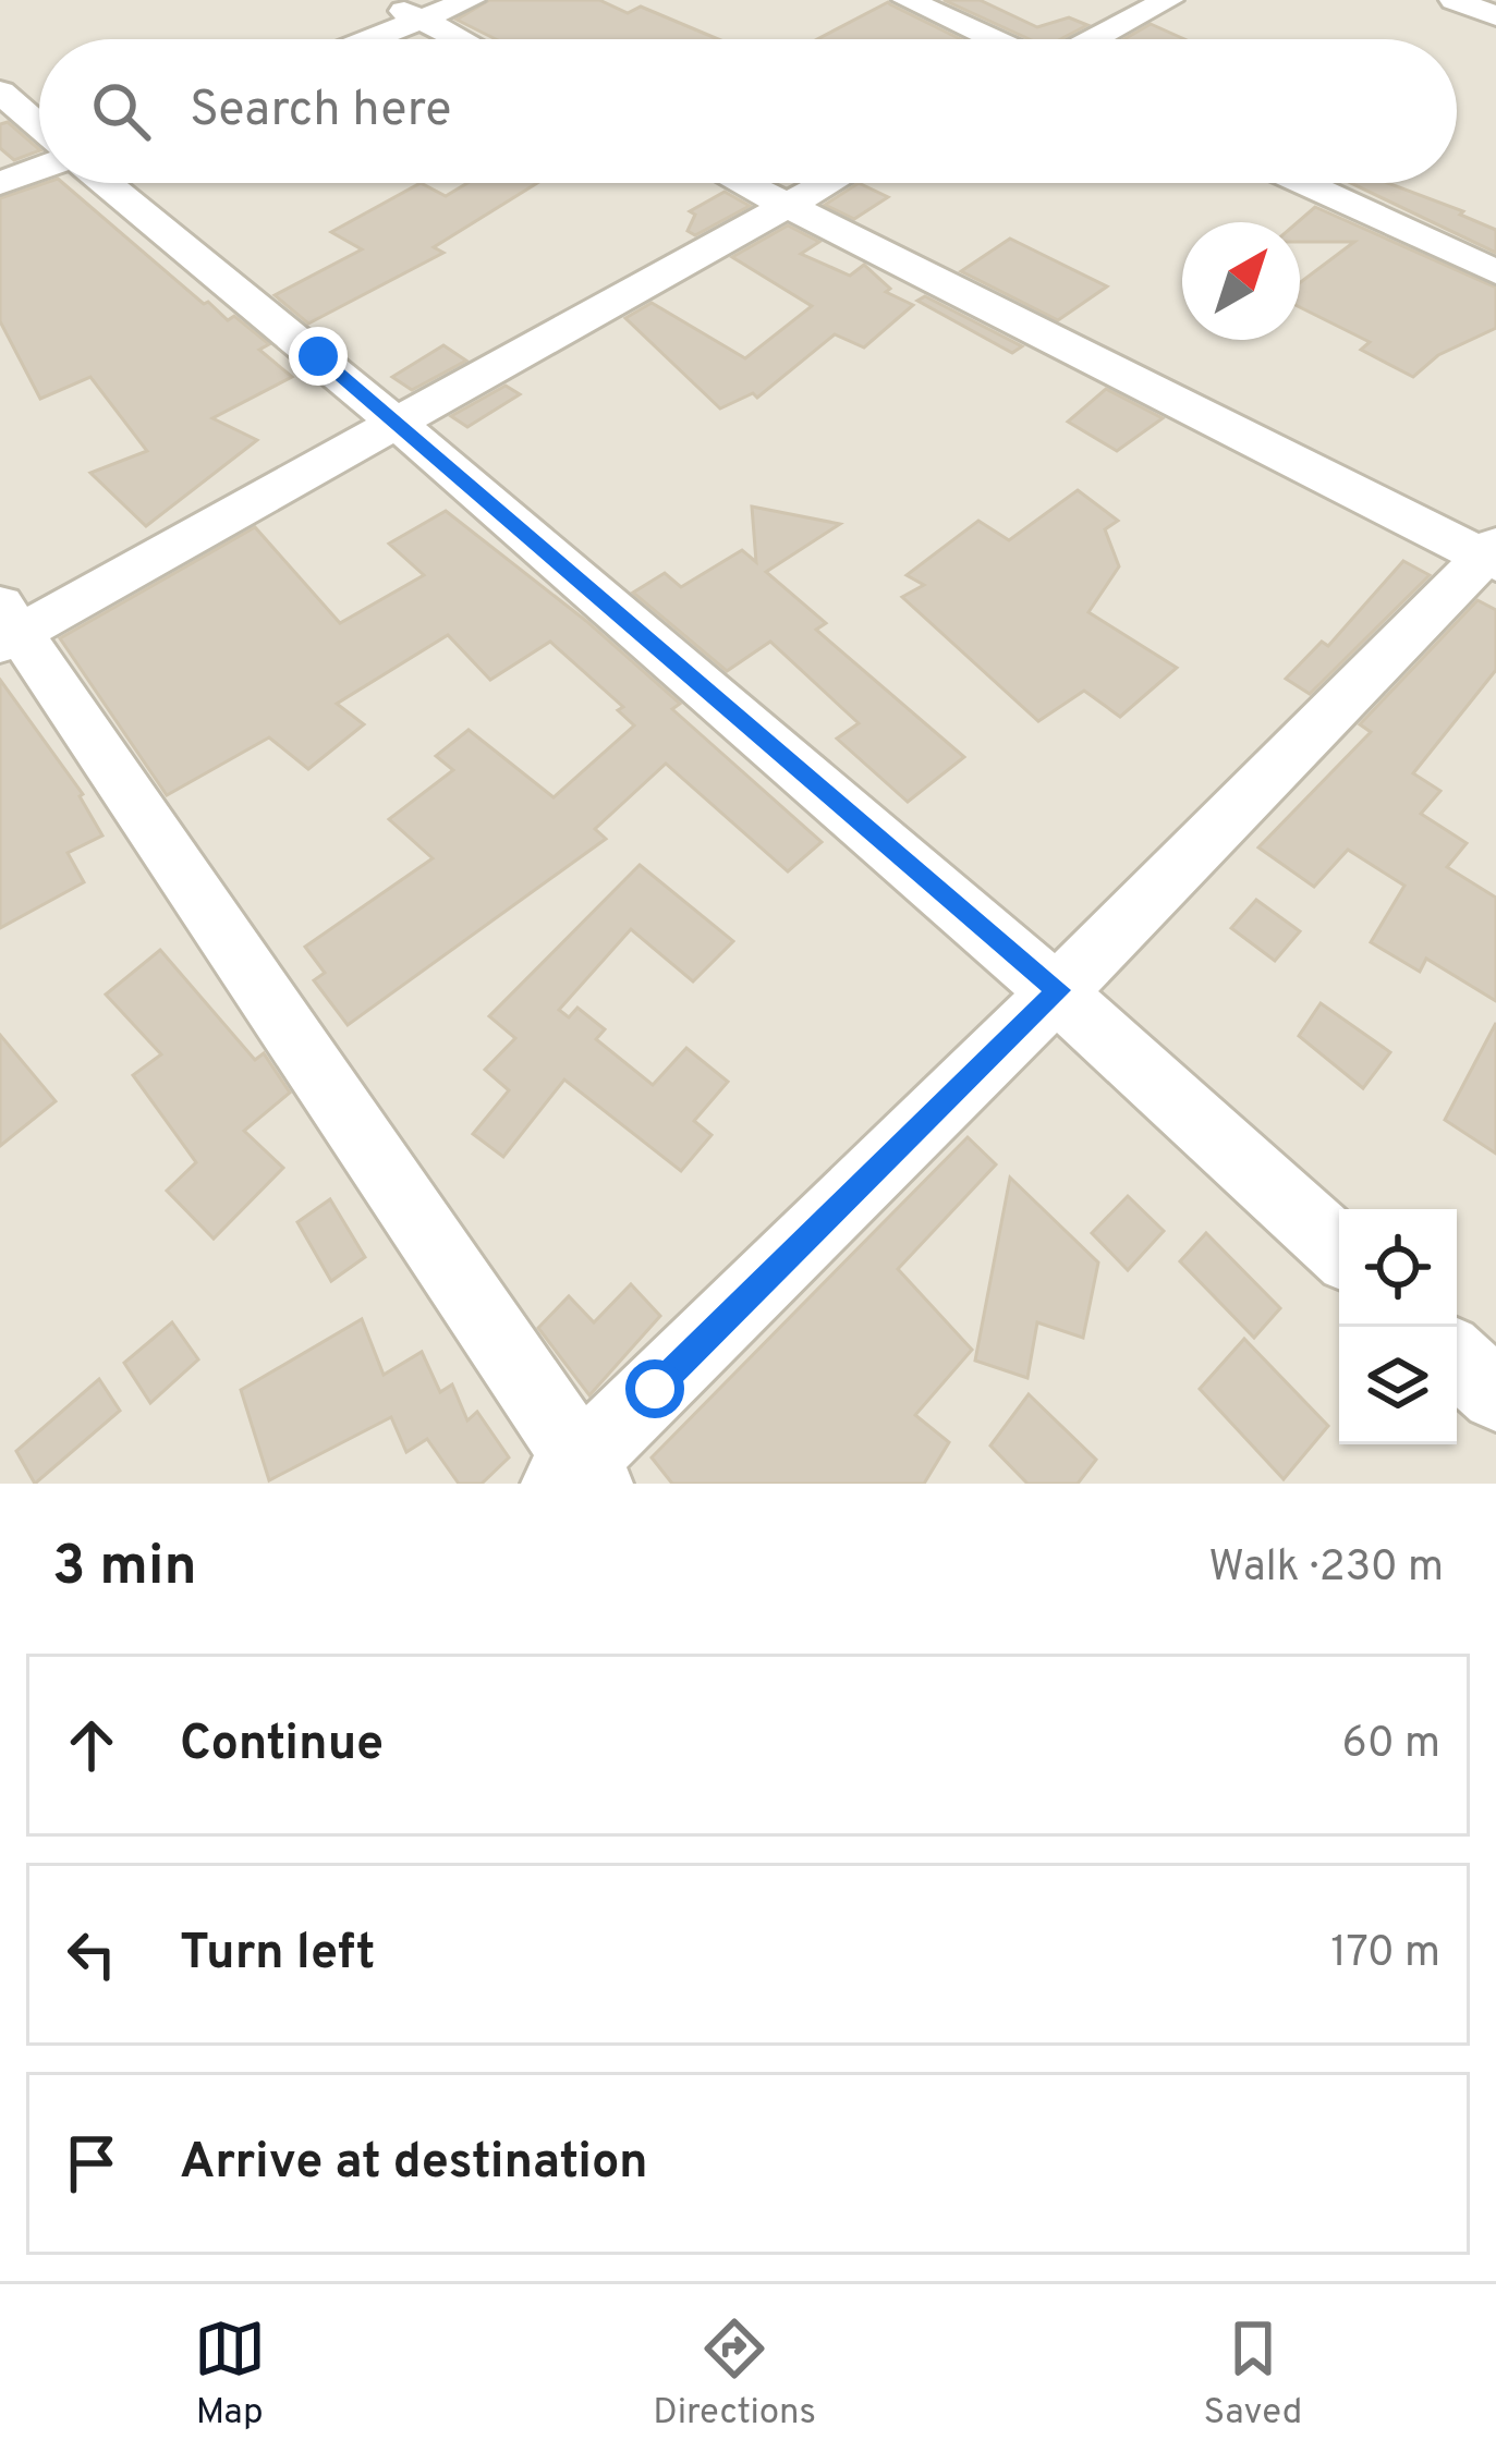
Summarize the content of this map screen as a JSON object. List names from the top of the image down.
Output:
{
  "north": "top right",
  "page": {
    "search": "Search here",
    "heading": ["3 min", "Walk · 230 m"],
    "list": [
      ["Continue", "60 m"],
      ["Turn left", "170 m"],
      "Arrive at destination"
    ],
    "nav": ["Map", "Directions", "Saved"]
  }
}
